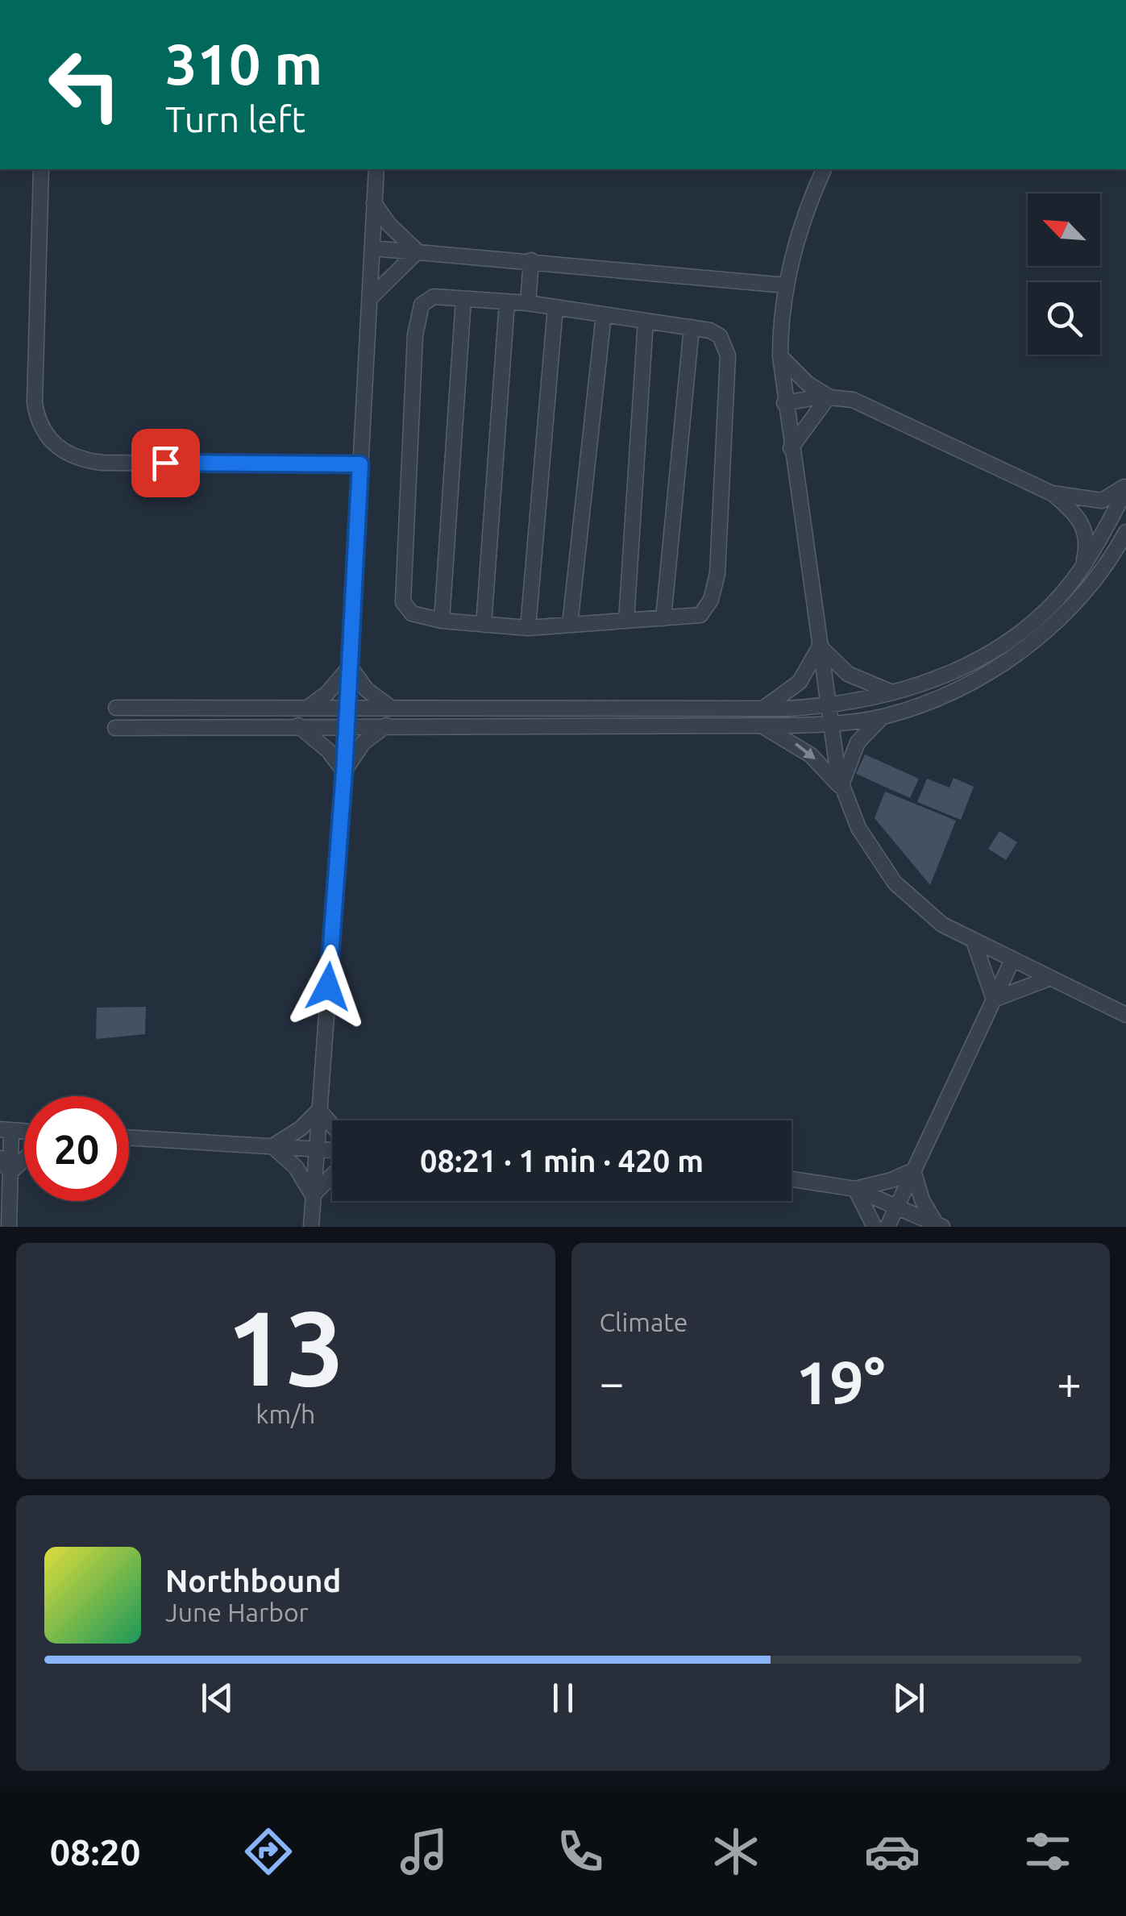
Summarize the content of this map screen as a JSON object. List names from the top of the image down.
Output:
{
  "north": "top left",
  "page": {
    "turn": ["310 m", "Turn left"],
    "limit": "20",
    "trip": "08:21 · 1 min · 420 m",
    "tile": [
      ["13", "km/h"],
      "Climate"
    ],
    "heat": ["−", "19°", "+"],
    "song": ["Northbound", "June Harbor"],
    "tabs": "08:20"
  }
}
